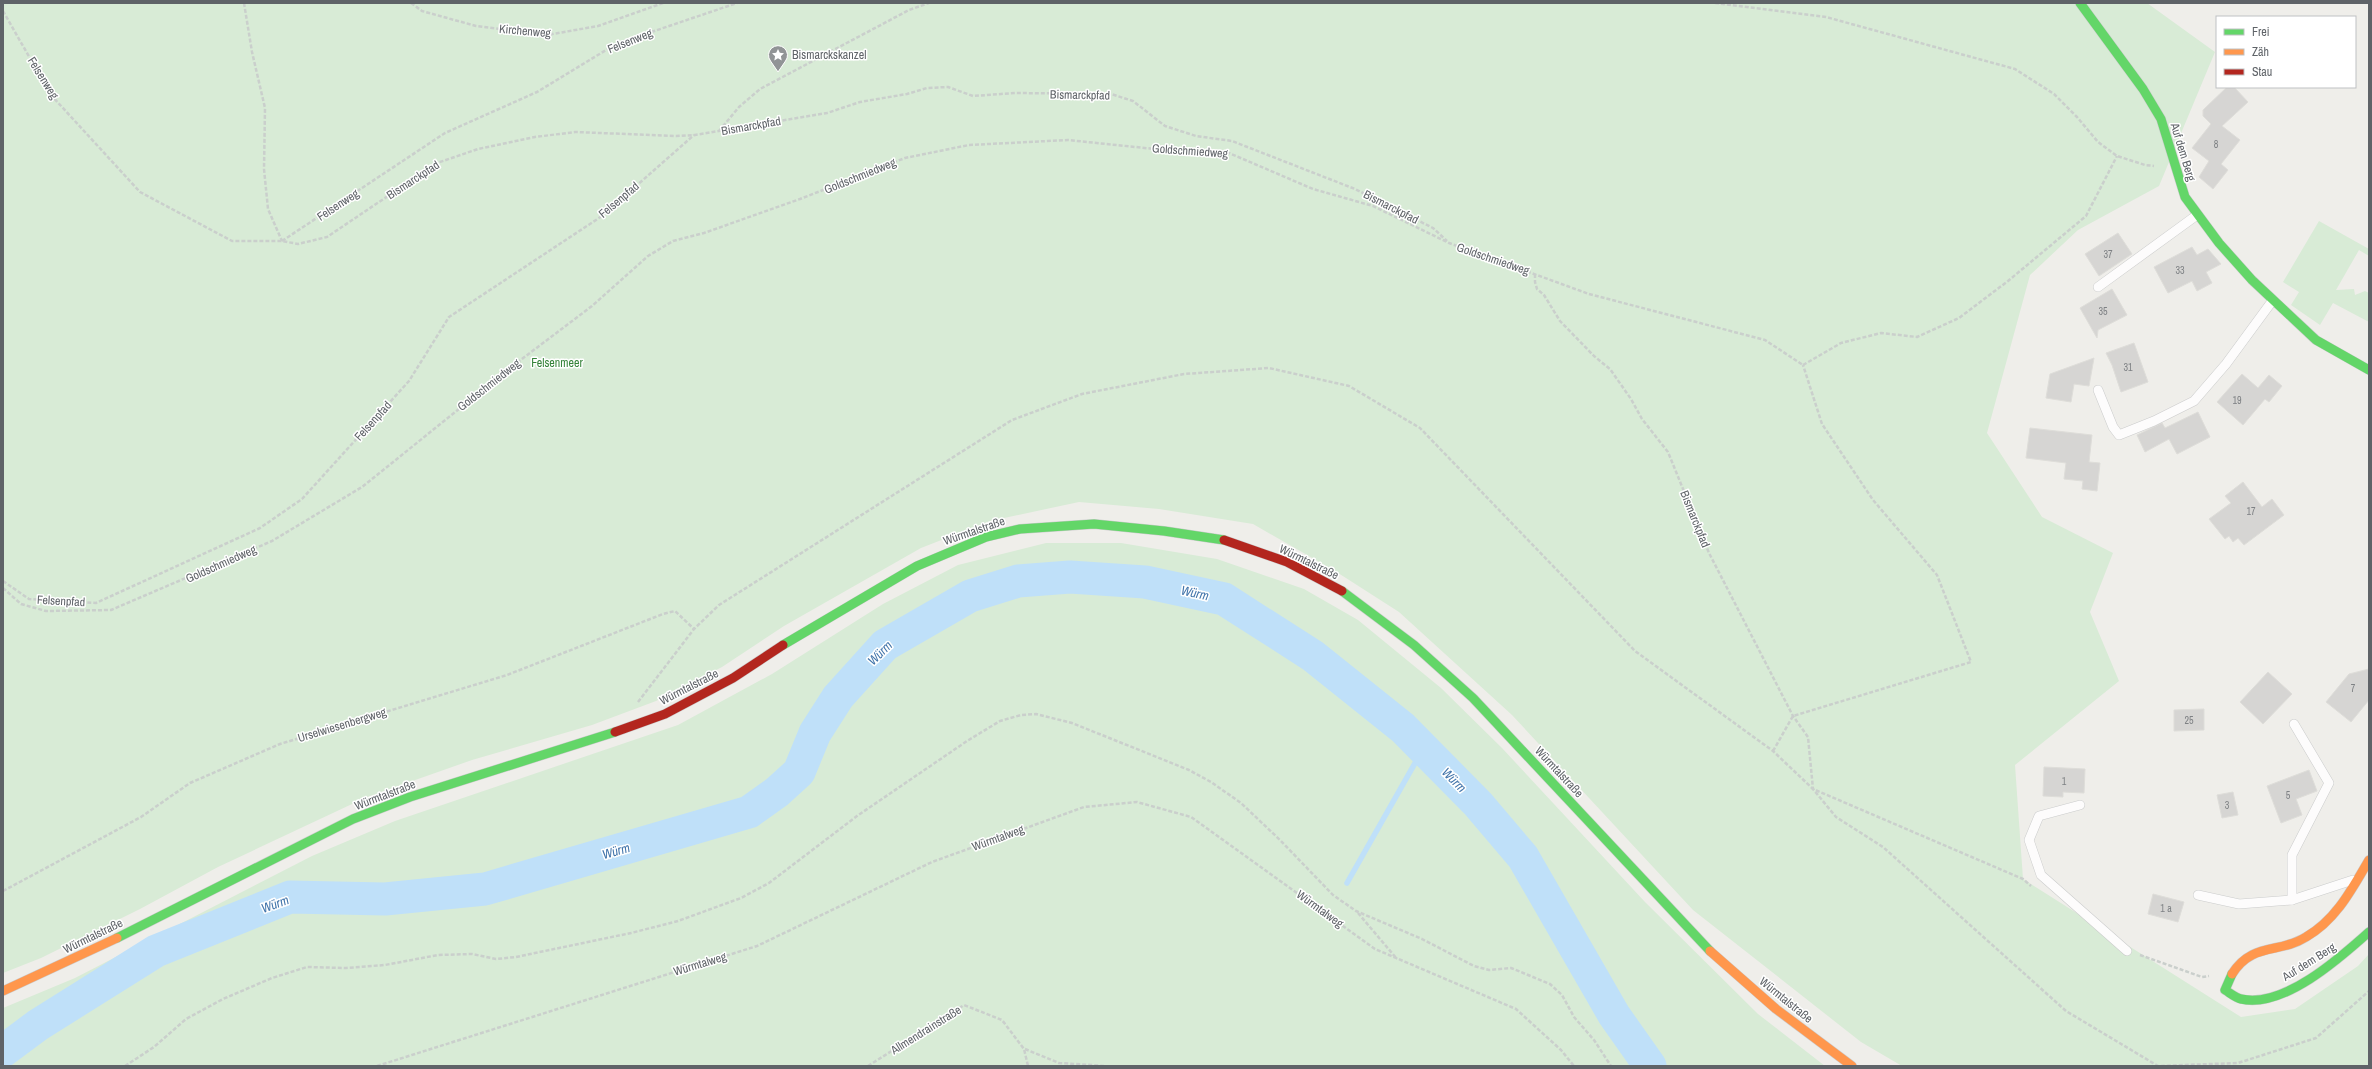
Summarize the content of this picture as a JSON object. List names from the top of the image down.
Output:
{
  "streets": {
    "main road": ["Auf dem Berg", "Würmtalstraße"],
    "path": [
      "Kirchenweg",
      "Felsenweg",
      "Bismarckpfad",
      "Goldschmiedweg",
      "Felsenpfad",
      "Urselwiesenbergweg",
      "Würmtalweg",
      "Allmendrainstraße"
    ]
  },
  "crossings": [
    ["Felsenweg", "Bismarckpfad"],
    ["Bismarckpfad", "Goldschmiedweg"],
    ["Bismarckpfad", "Felsenpfad"]
  ],
  "water": ["Würm"],
  "parks": ["Felsenmeer"],
  "places": {
    "place": ["Bismarckskanzel"]
  },
  "house_numbers": [
    "8",
    "37",
    "33",
    "35",
    "31",
    "19",
    "17",
    "7",
    "25",
    "1",
    "5",
    "3",
    "1 a"
  ],
  "legend": ["Frei", "Zäh", "Stau"]
}
